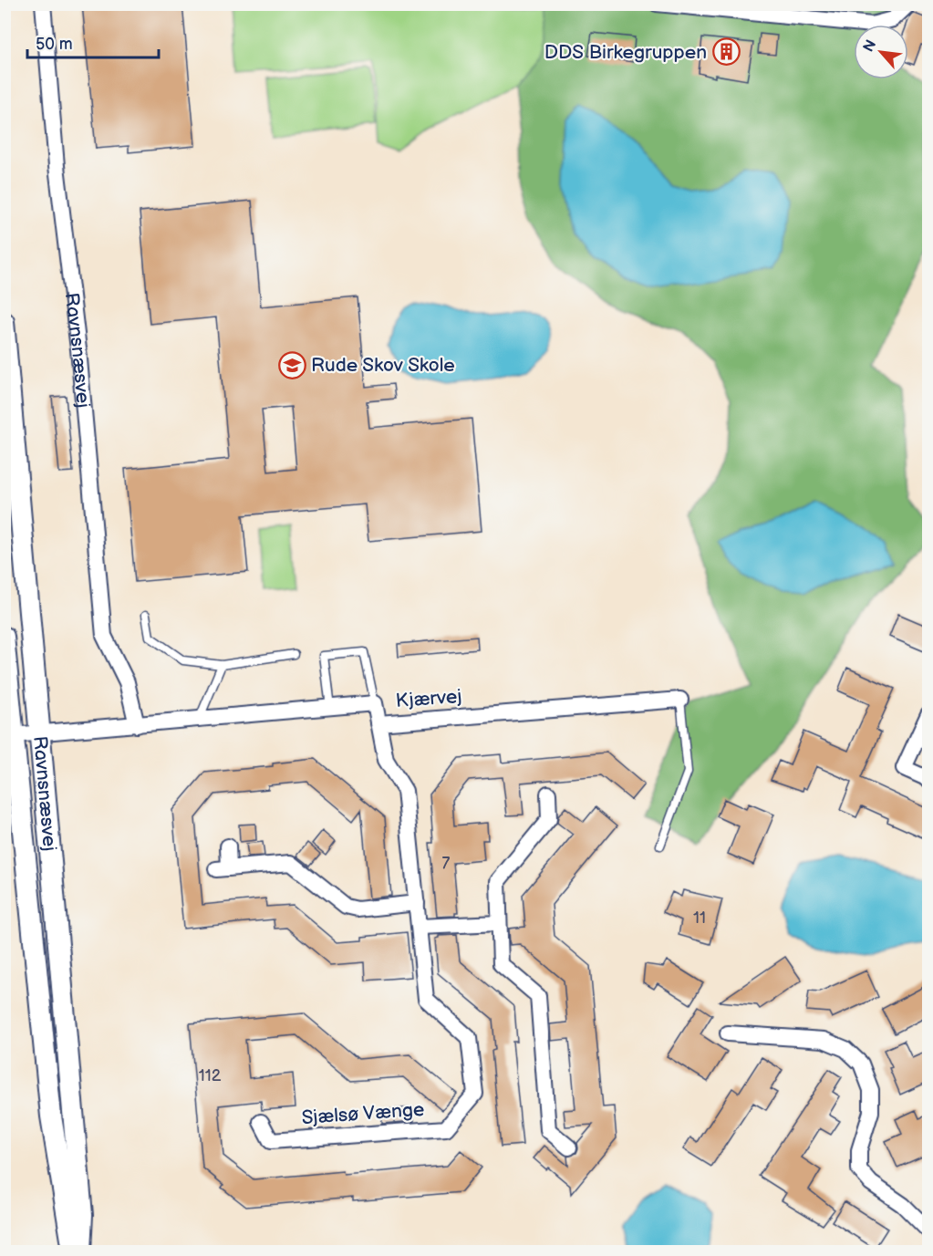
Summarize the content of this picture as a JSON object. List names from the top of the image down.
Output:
{
  "streets": {
    "main road": ["Ravnsnæsvej"],
    "street": ["Kjærvej", "Sjælsø Vænge"]
  },
  "crossings": [
    ["Ravnsnæsvej", "Kjærvej"],
    ["Kjærvej", "Sjælsø Vænge"]
  ],
  "places": {
    "building": ["DDS Birkegruppen"],
    "school or university": ["Rude Skov Skole"]
  },
  "house_numbers": ["7", "11", "112"],
  "scale_bar": "50 m",
  "north": "top left"
}
